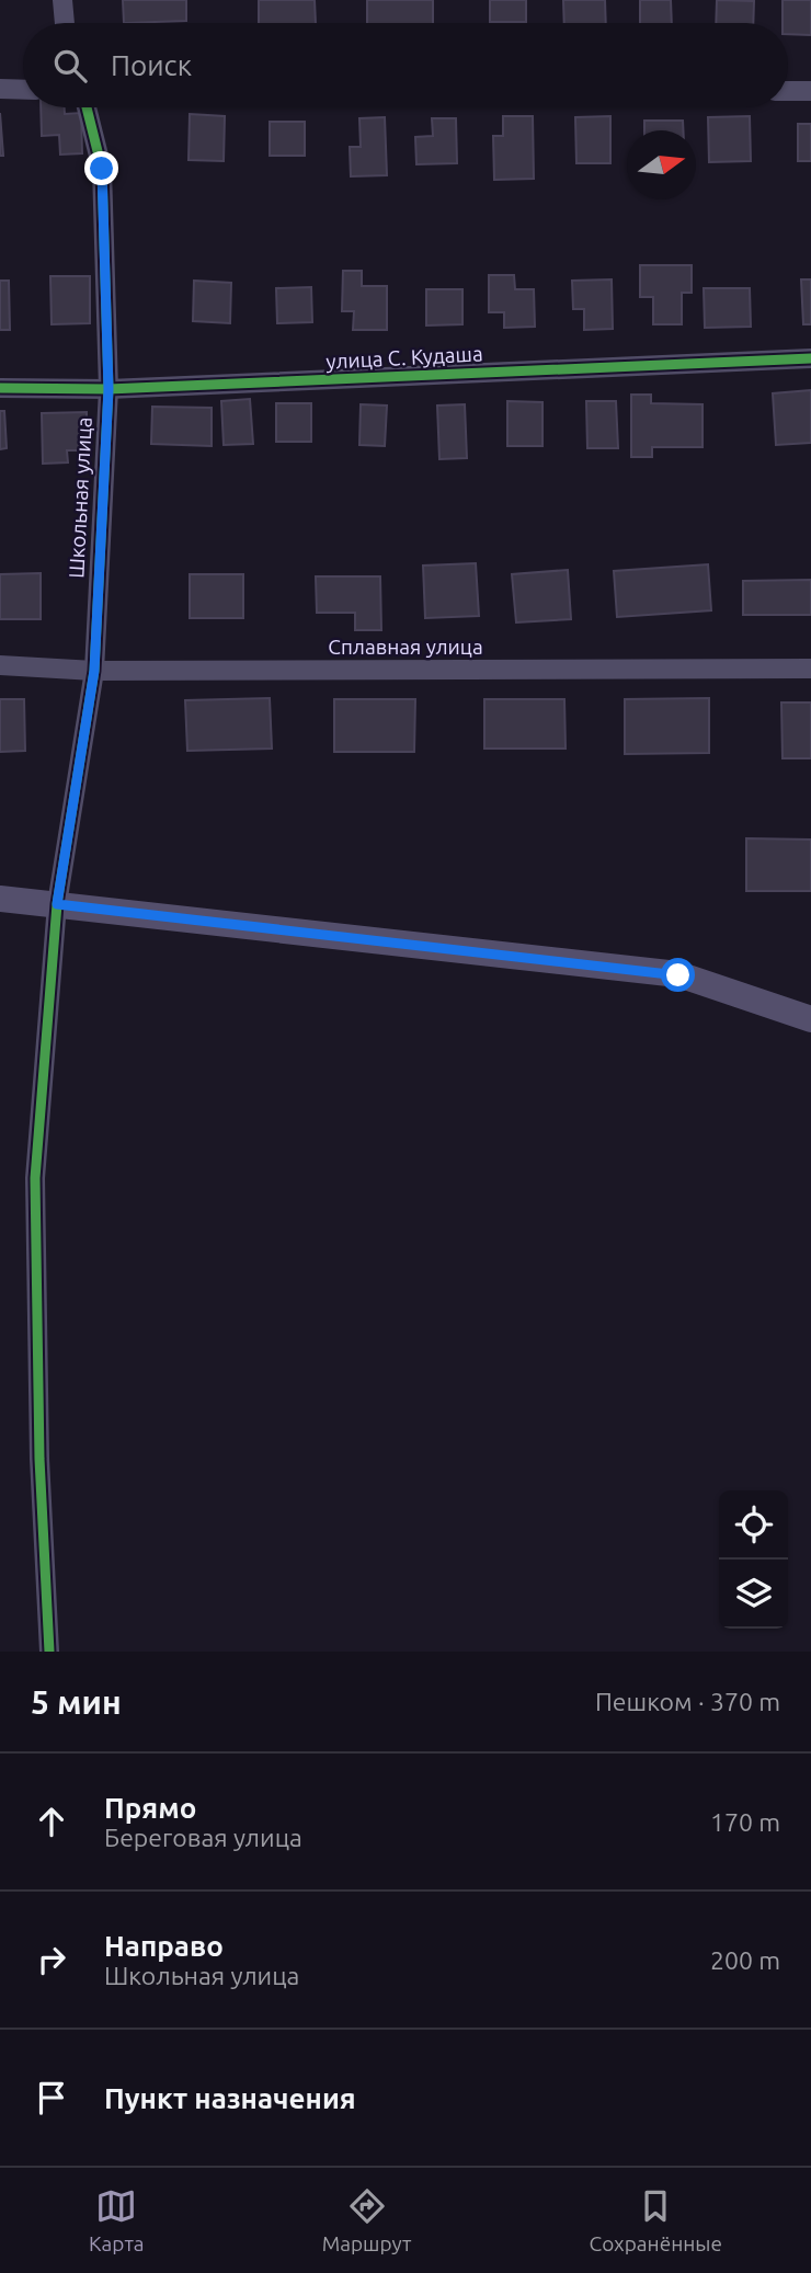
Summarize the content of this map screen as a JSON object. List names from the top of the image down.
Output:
{
  "streets": {
    "street": ["улица С. Кудаша", "Школьная улица", "Сплавная улица"]
  },
  "crossings": [
    ["улица С. Кудаша", "Школьная улица"],
    ["Школьная улица", "Сплавная улица"]
  ],
  "north": "right",
  "page": {
    "search": "Поиск",
    "heading": ["5 мин", "Пешком · 370 m"],
    "list": [
      ["Прямо", "Береговая улица", "170 m"],
      ["Направо", "Школьная улица", "200 m"],
      "Пункт назначения"
    ],
    "nav": ["Карта", "Маршрут", "Сохранённые"]
  }
}
